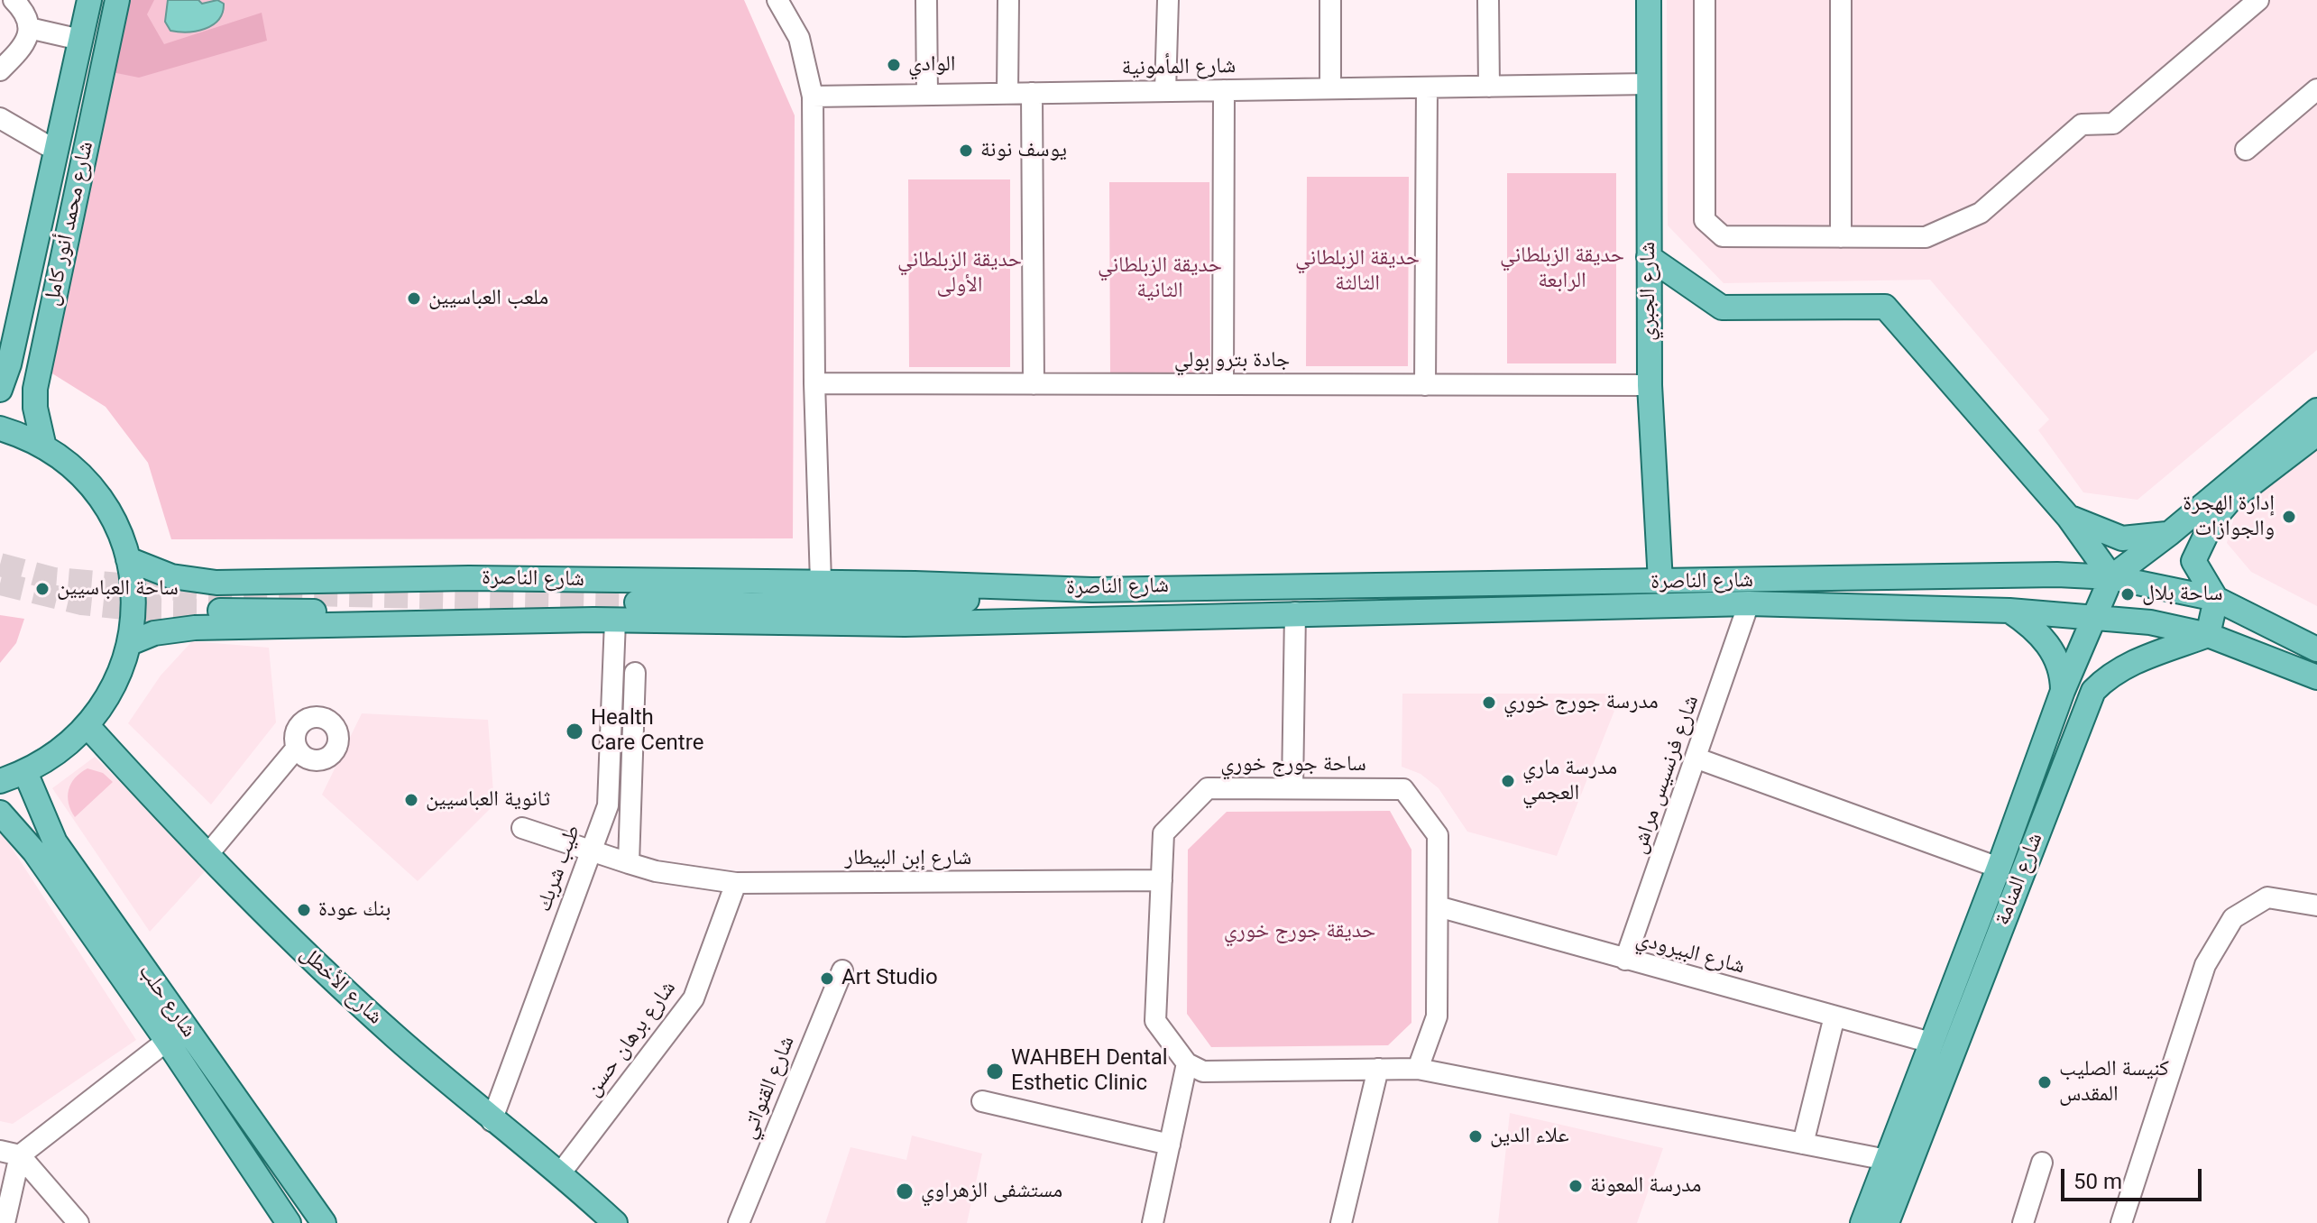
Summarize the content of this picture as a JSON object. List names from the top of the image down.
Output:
{
  "streets": {
    "main road": [
      "شارع محمد أنور كامل",
      "شارع الجبري",
      "شارع الناصرة",
      "شارع المنامة",
      "شارع الأخطل",
      "شارع حلب"
    ],
    "street": [
      "شارع المأمونية",
      "جادة بترو بولي",
      "ساحة جورج خوري",
      "شارع فرنسيس مراش",
      "شارع إبن البيطار",
      "طيب شربك",
      "شارع البيرودي",
      "شارع برهان حسن",
      "شارع القنواتي"
    ]
  },
  "crossings": [
    ["شارع المأمونية", "شارع الجبري"],
    ["شارع الجبري", "جادة بترو بولي"],
    ["شارع الجبري", "شارع الناصرة"],
    ["شارع الناصرة", "شارع فرنسيس مراش"],
    ["شارع الناصرة", "طيب شربك"],
    ["شارع الناصرة", "شارع المنامة"],
    ["ساحة جورج خوري", "شارع إبن البيطار"],
    ["ساحة جورج خوري", "شارع البيرودي"],
    ["شارع فرنسيس مراش", "شارع البيرودي"],
    ["شارع إبن البيطار", "طيب شربك"],
    ["شارع إبن البيطار", "شارع برهان حسن"],
    ["طيب شربك", "شارع الأخطل"],
    ["شارع المنامة", "شارع البيرودي"],
    ["شارع الأخطل", "شارع برهان حسن"]
  ],
  "parks": [
    "حديقة الزبلطاني الرابعة",
    "حديقة الزبلطاني الثالثة",
    "حديقة الزبلطاني الأولى",
    "حديقة الزبلطاني الثانية",
    "حديقة جورج خوري"
  ],
  "places": [
    "الوادي",
    "يوسف نونة",
    "ملعب العباسيين",
    "إدارة الهجرة والجوازات",
    "ساحة العباسيين",
    "ساحة بلال",
    "مدرسة جورج خوري",
    "Health Care Centre",
    "مدرسة ماري العجمي",
    "ثانوية العباسيين",
    "بنك عودة",
    "Art Studio",
    "WAHBEH Dental Esthetic Clinic",
    "كنيسة الصليب المقدس",
    "علاء الدين",
    "مدرسة المعونة",
    "مستشفى الزهراوي"
  ],
  "scale_bar": "50 m"
}
